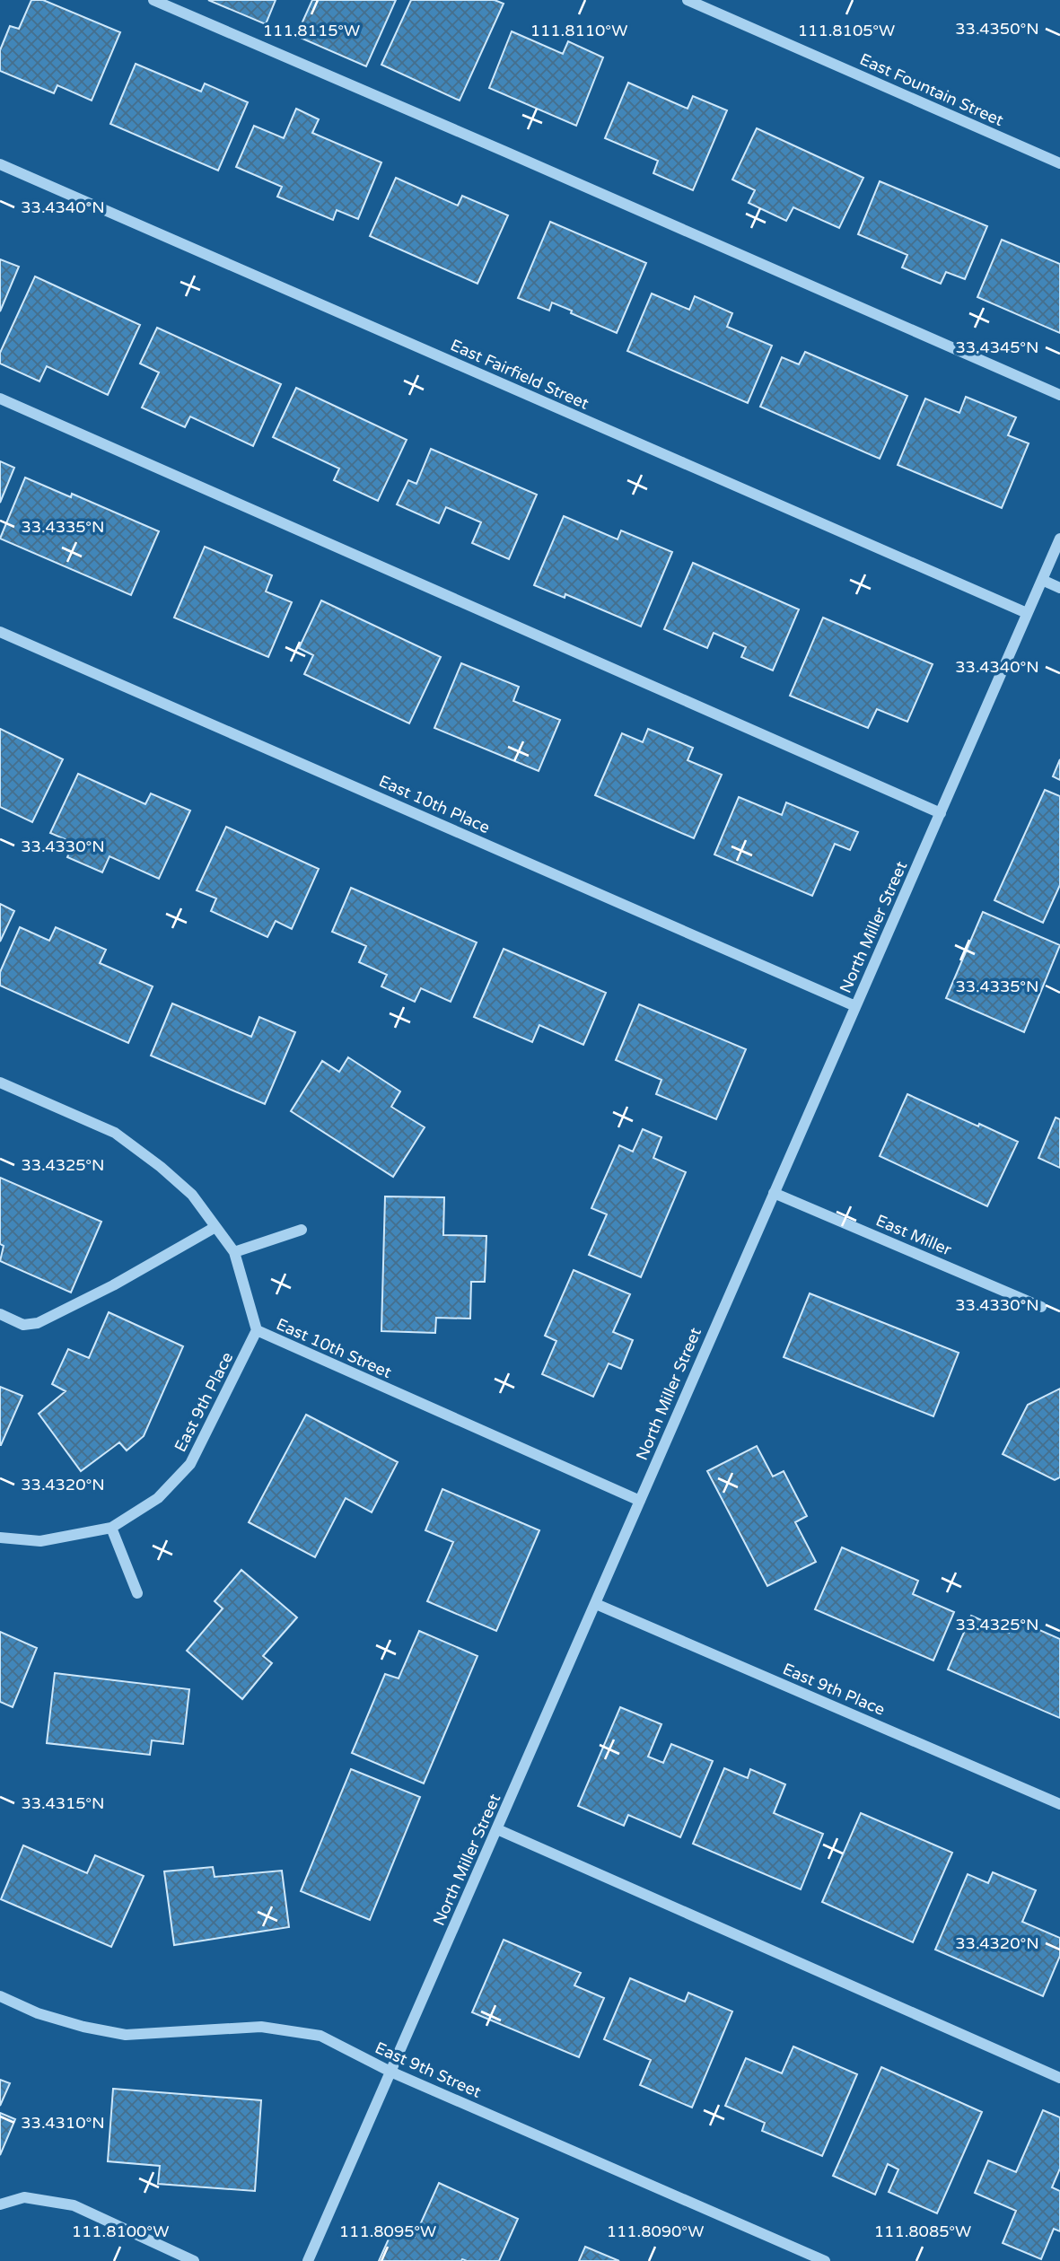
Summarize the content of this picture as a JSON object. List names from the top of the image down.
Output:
{
  "streets": {
    "street": [
      "East Fountain Street",
      "East Fairfield Street",
      "East 10th Place",
      "North Miller Street",
      "East Miller",
      "East 10th Street",
      "East 9th Place",
      "East 9th Street"
    ]
  },
  "crossings": [
    ["East Fairfield Street", "North Miller Street"],
    ["East 10th Place", "North Miller Street"],
    ["North Miller Street", "East Miller"],
    ["North Miller Street", "East 10th Street"],
    ["North Miller Street", "East 9th Place"],
    ["North Miller Street", "East 9th Street"],
    ["East 10th Street", "East 9th Place"]
  ],
  "coordinates": [
    "33.4350°N",
    "111.8115°W",
    "111.8110°W",
    "111.8105°W",
    "33.4340°N",
    "33.4345°N",
    "33.4335°N",
    "33.4330°N",
    "33.4325°N",
    "33.4320°N",
    "33.4315°N",
    "33.4310°N",
    "111.8100°W",
    "111.8095°W",
    "111.8090°W",
    "111.8085°W"
  ]
}
